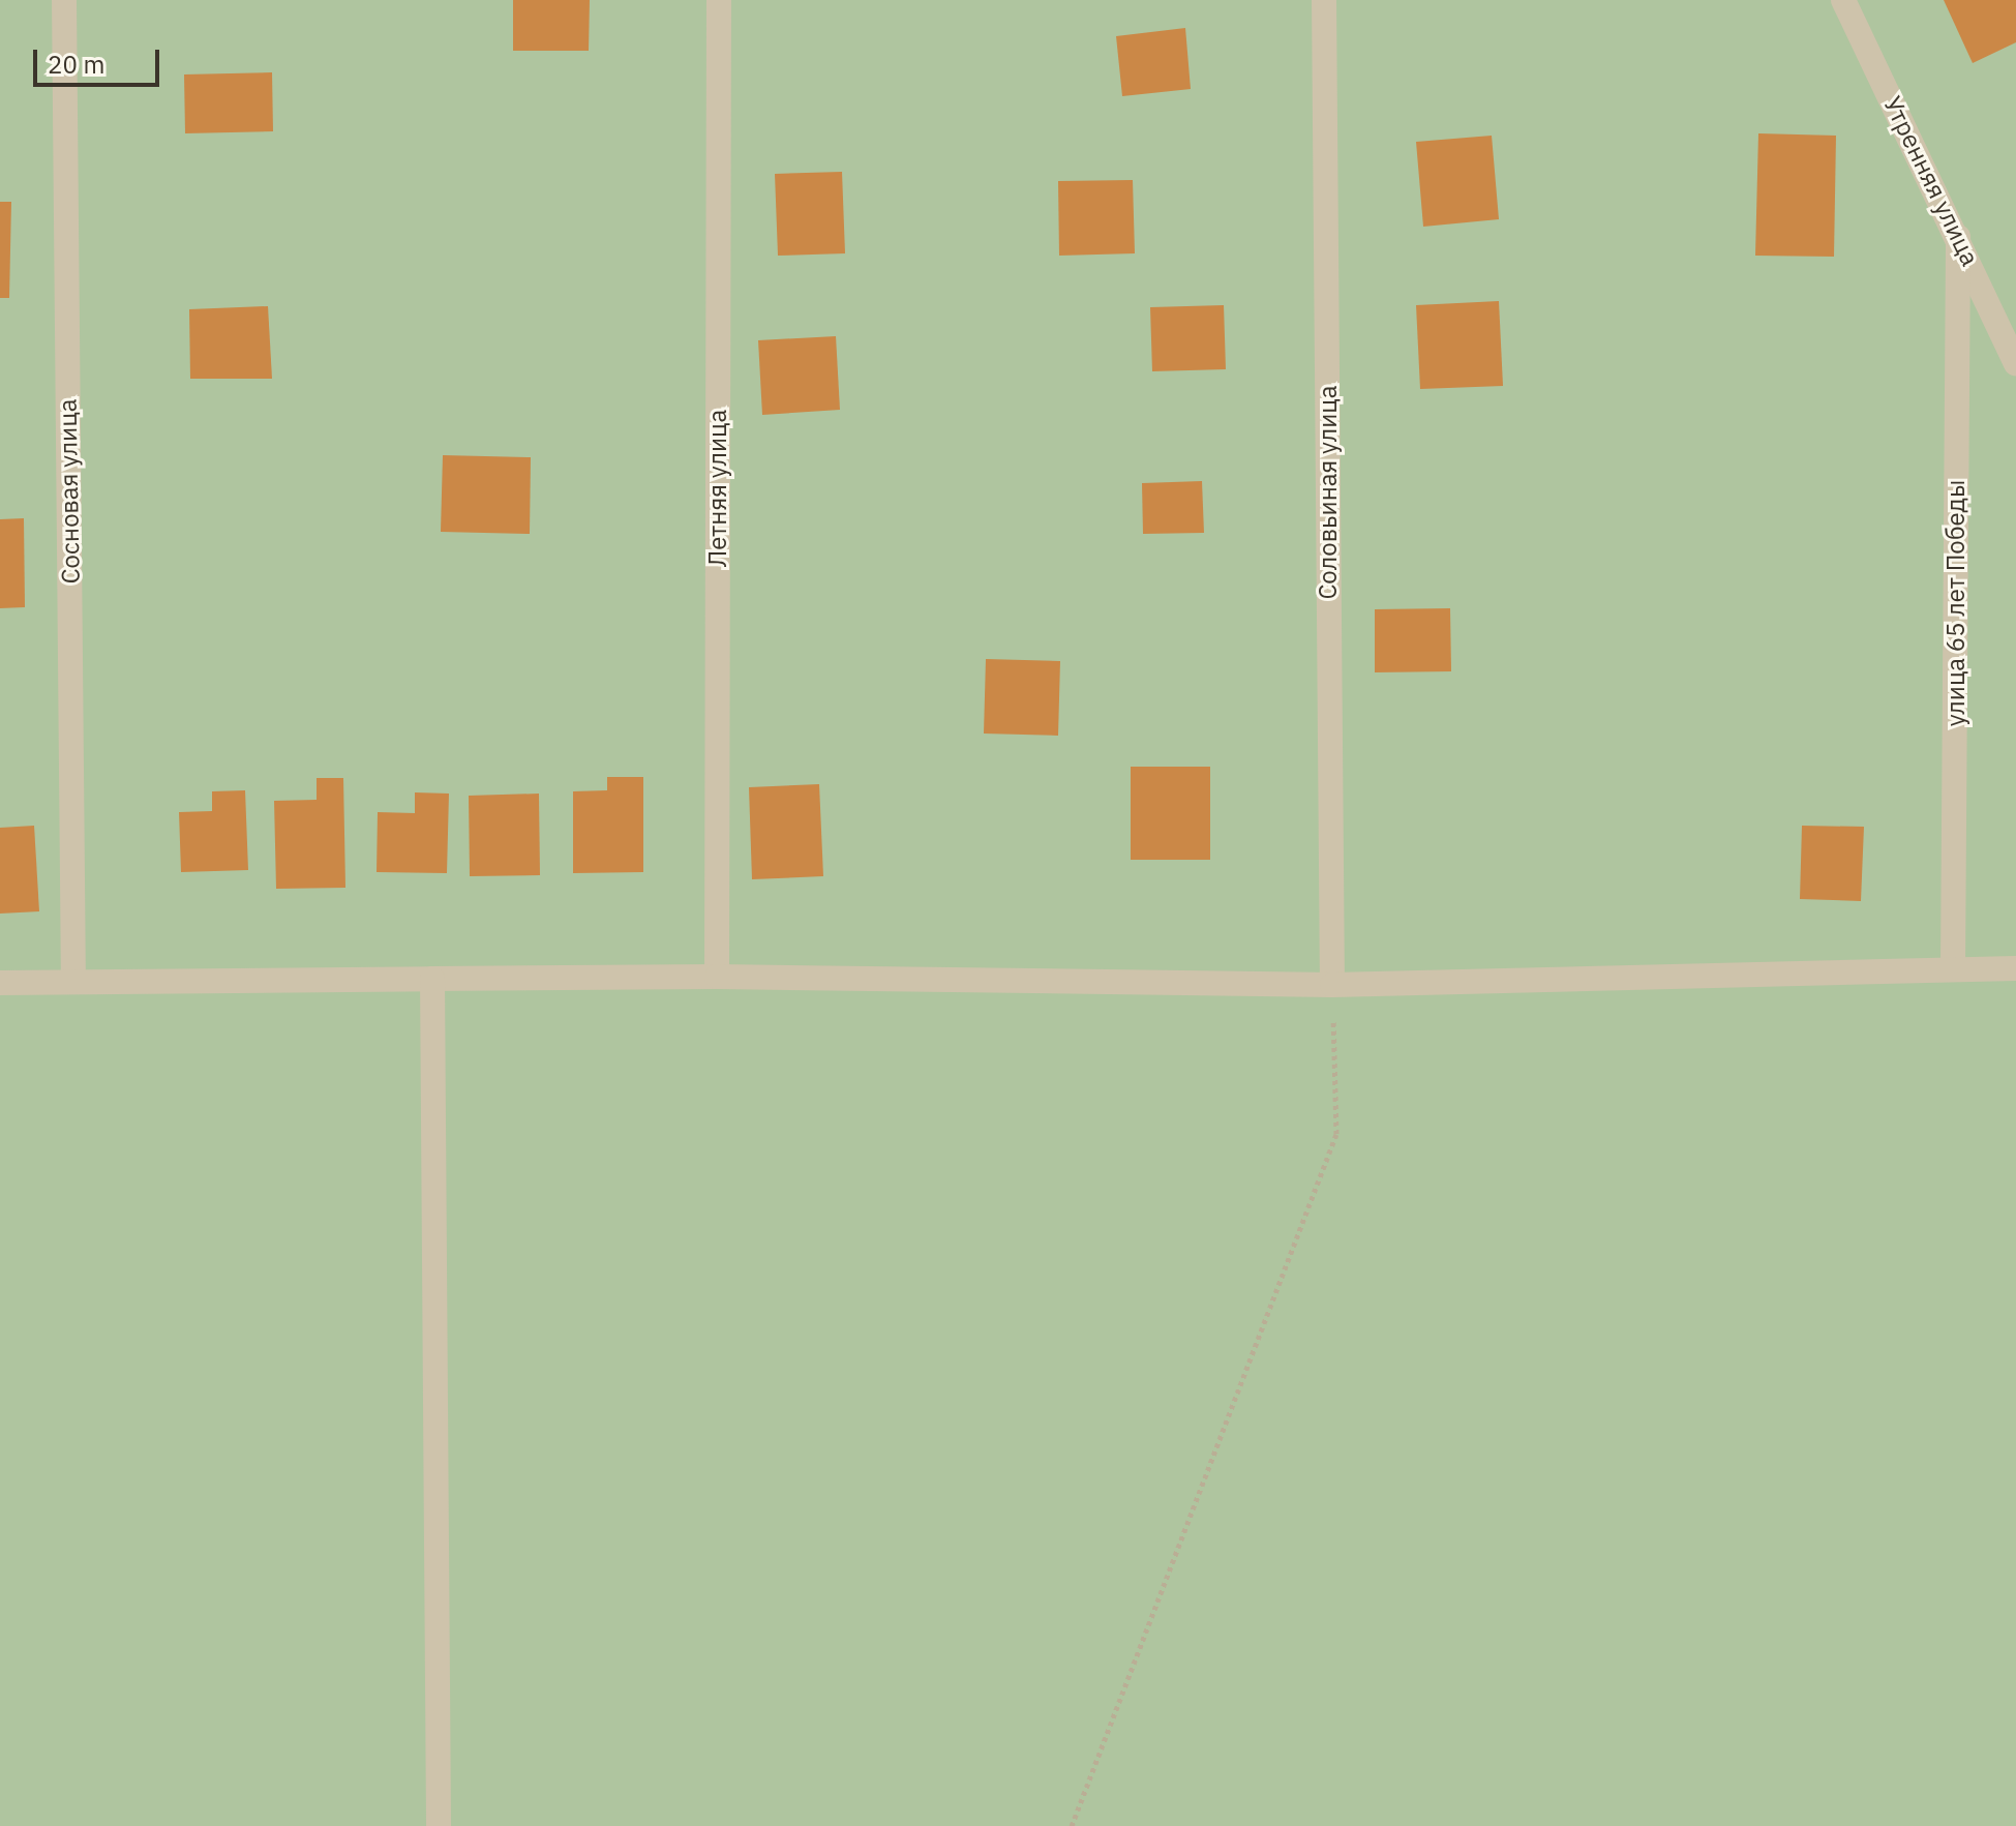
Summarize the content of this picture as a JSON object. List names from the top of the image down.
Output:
{
  "streets": {
    "street": [
      "Утренняя улица",
      "Летняя улица",
      "Сосновая улица",
      "Соловьиная улица",
      "улица 65 лет Победы"
    ]
  },
  "crossings": [
    ["Утренняя улица", "улица 65 лет Победы"]
  ],
  "scale_bar": "20 m"
}
